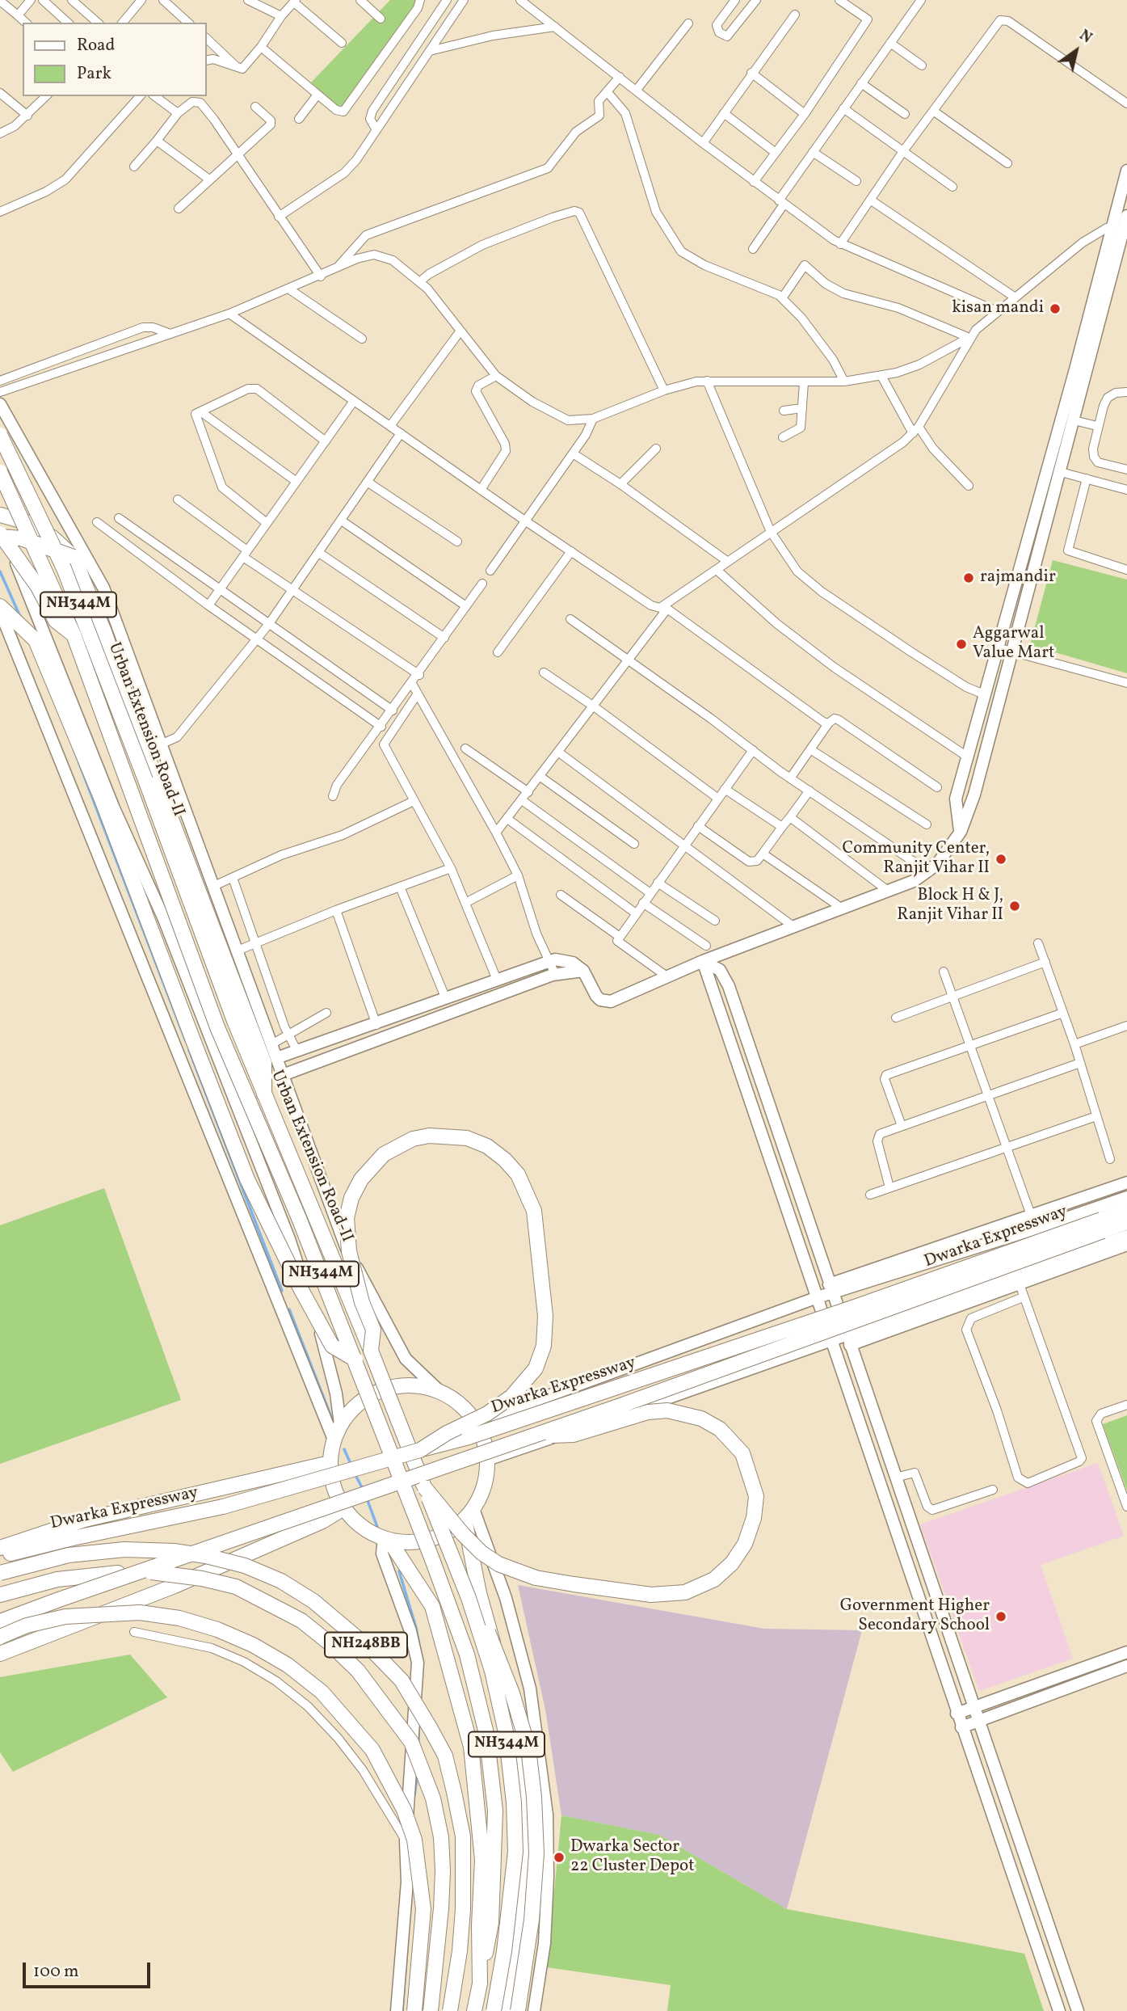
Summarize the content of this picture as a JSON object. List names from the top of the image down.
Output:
{
  "streets": {
    "highway": [
      "NH344M",
      "Urban Extension Road-II",
      "Dwarka Expressway",
      "NH248BB"
    ]
  },
  "places": [
    "kisan mandi",
    "rajmandir",
    "Aggarwal Value Mart",
    "Community Center, Ranjit Vihar II",
    "Block H & J, Ranjit Vihar II",
    "Government Higher Secondary School",
    "Dwarka Sector 22 Cluster Depot"
  ],
  "legend": ["Road", "Park"],
  "scale_bar": "100 m",
  "north": "top right"
}
